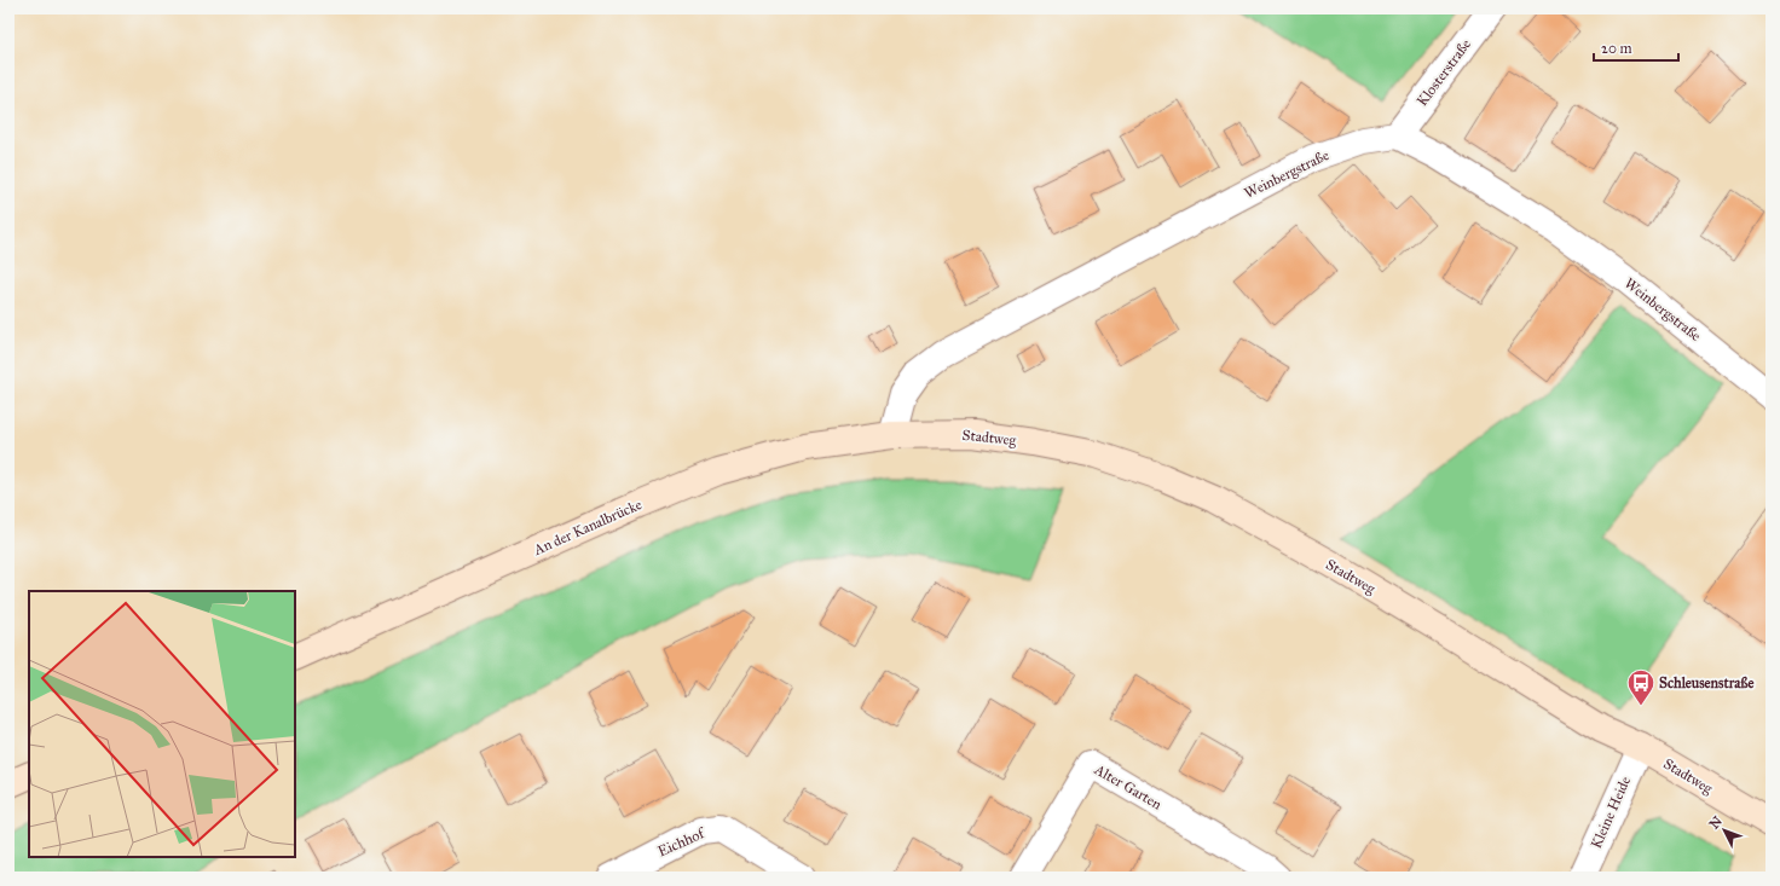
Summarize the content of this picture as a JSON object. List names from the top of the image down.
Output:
{
  "streets": {
    "street": [
      "Klosterstraße",
      "Weinbergstraße",
      "Stadtweg",
      "An der Kanalbrücke",
      "Alter Garten",
      "Kleine Heide",
      "Eichhof"
    ]
  },
  "crossings": [
    ["Klosterstraße", "Weinbergstraße"],
    ["Weinbergstraße", "Stadtweg"],
    ["Weinbergstraße", "An der Kanalbrücke"],
    ["Stadtweg", "An der Kanalbrücke"],
    ["Stadtweg", "Kleine Heide"]
  ],
  "places": {
    "bus stop": ["Schleusenstraße"]
  },
  "scale_bar": "20 m",
  "north": "top left"
}
